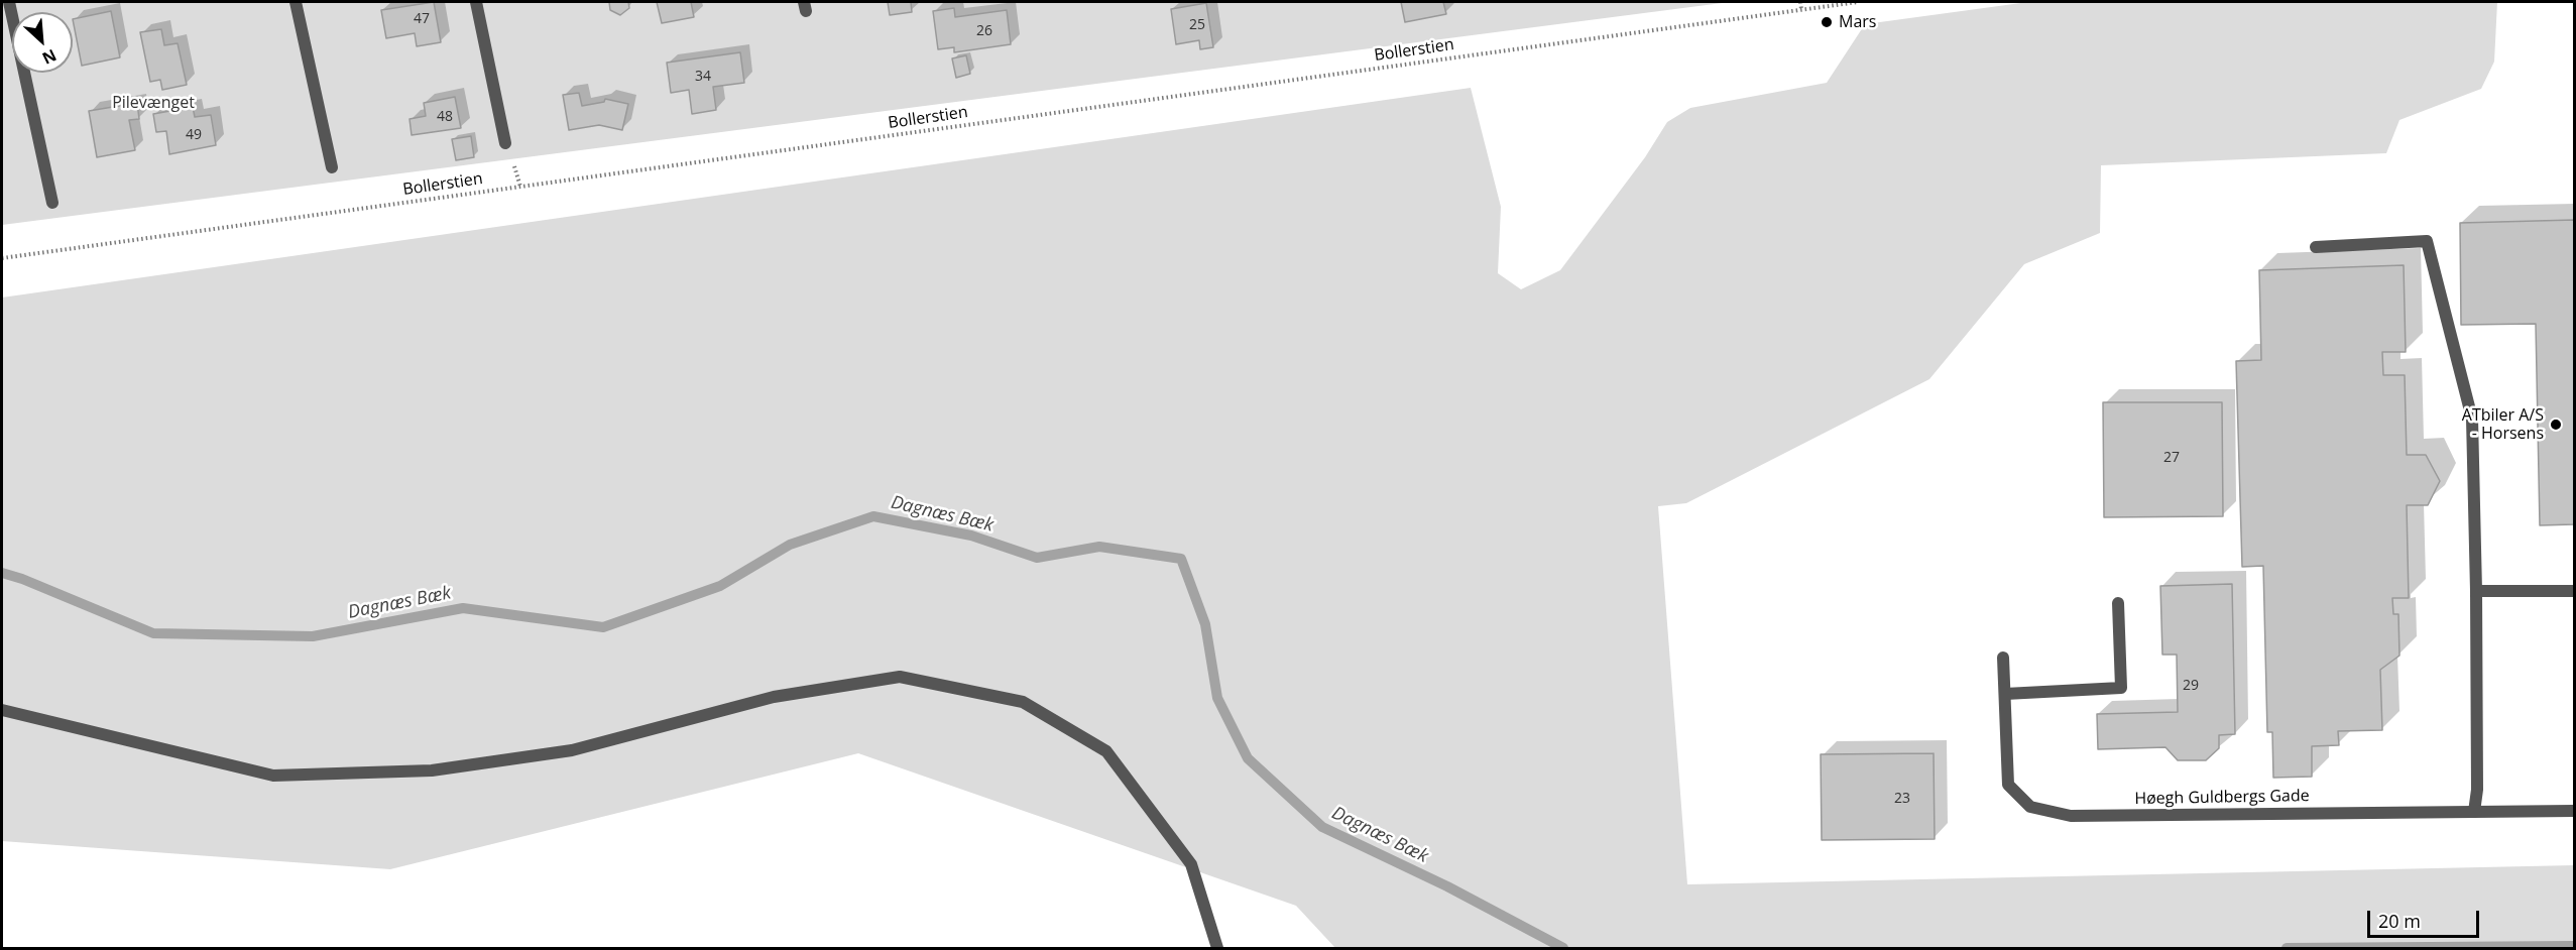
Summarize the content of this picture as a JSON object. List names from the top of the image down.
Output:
{
  "streets": {
    "street": ["Høegh Guldbergs Gade"],
    "path": ["Bollerstien"]
  },
  "water": ["Dagnæs Bæk"],
  "parks": ["Pilevænget"],
  "places": ["Mars", "ATbiler A/S - Horsens"],
  "house_numbers": [
    "47",
    "25",
    "26",
    "34",
    "48",
    "49",
    "27",
    "29",
    "23"
  ],
  "scale_bar": "20 m",
  "north": "bottom right"
}
